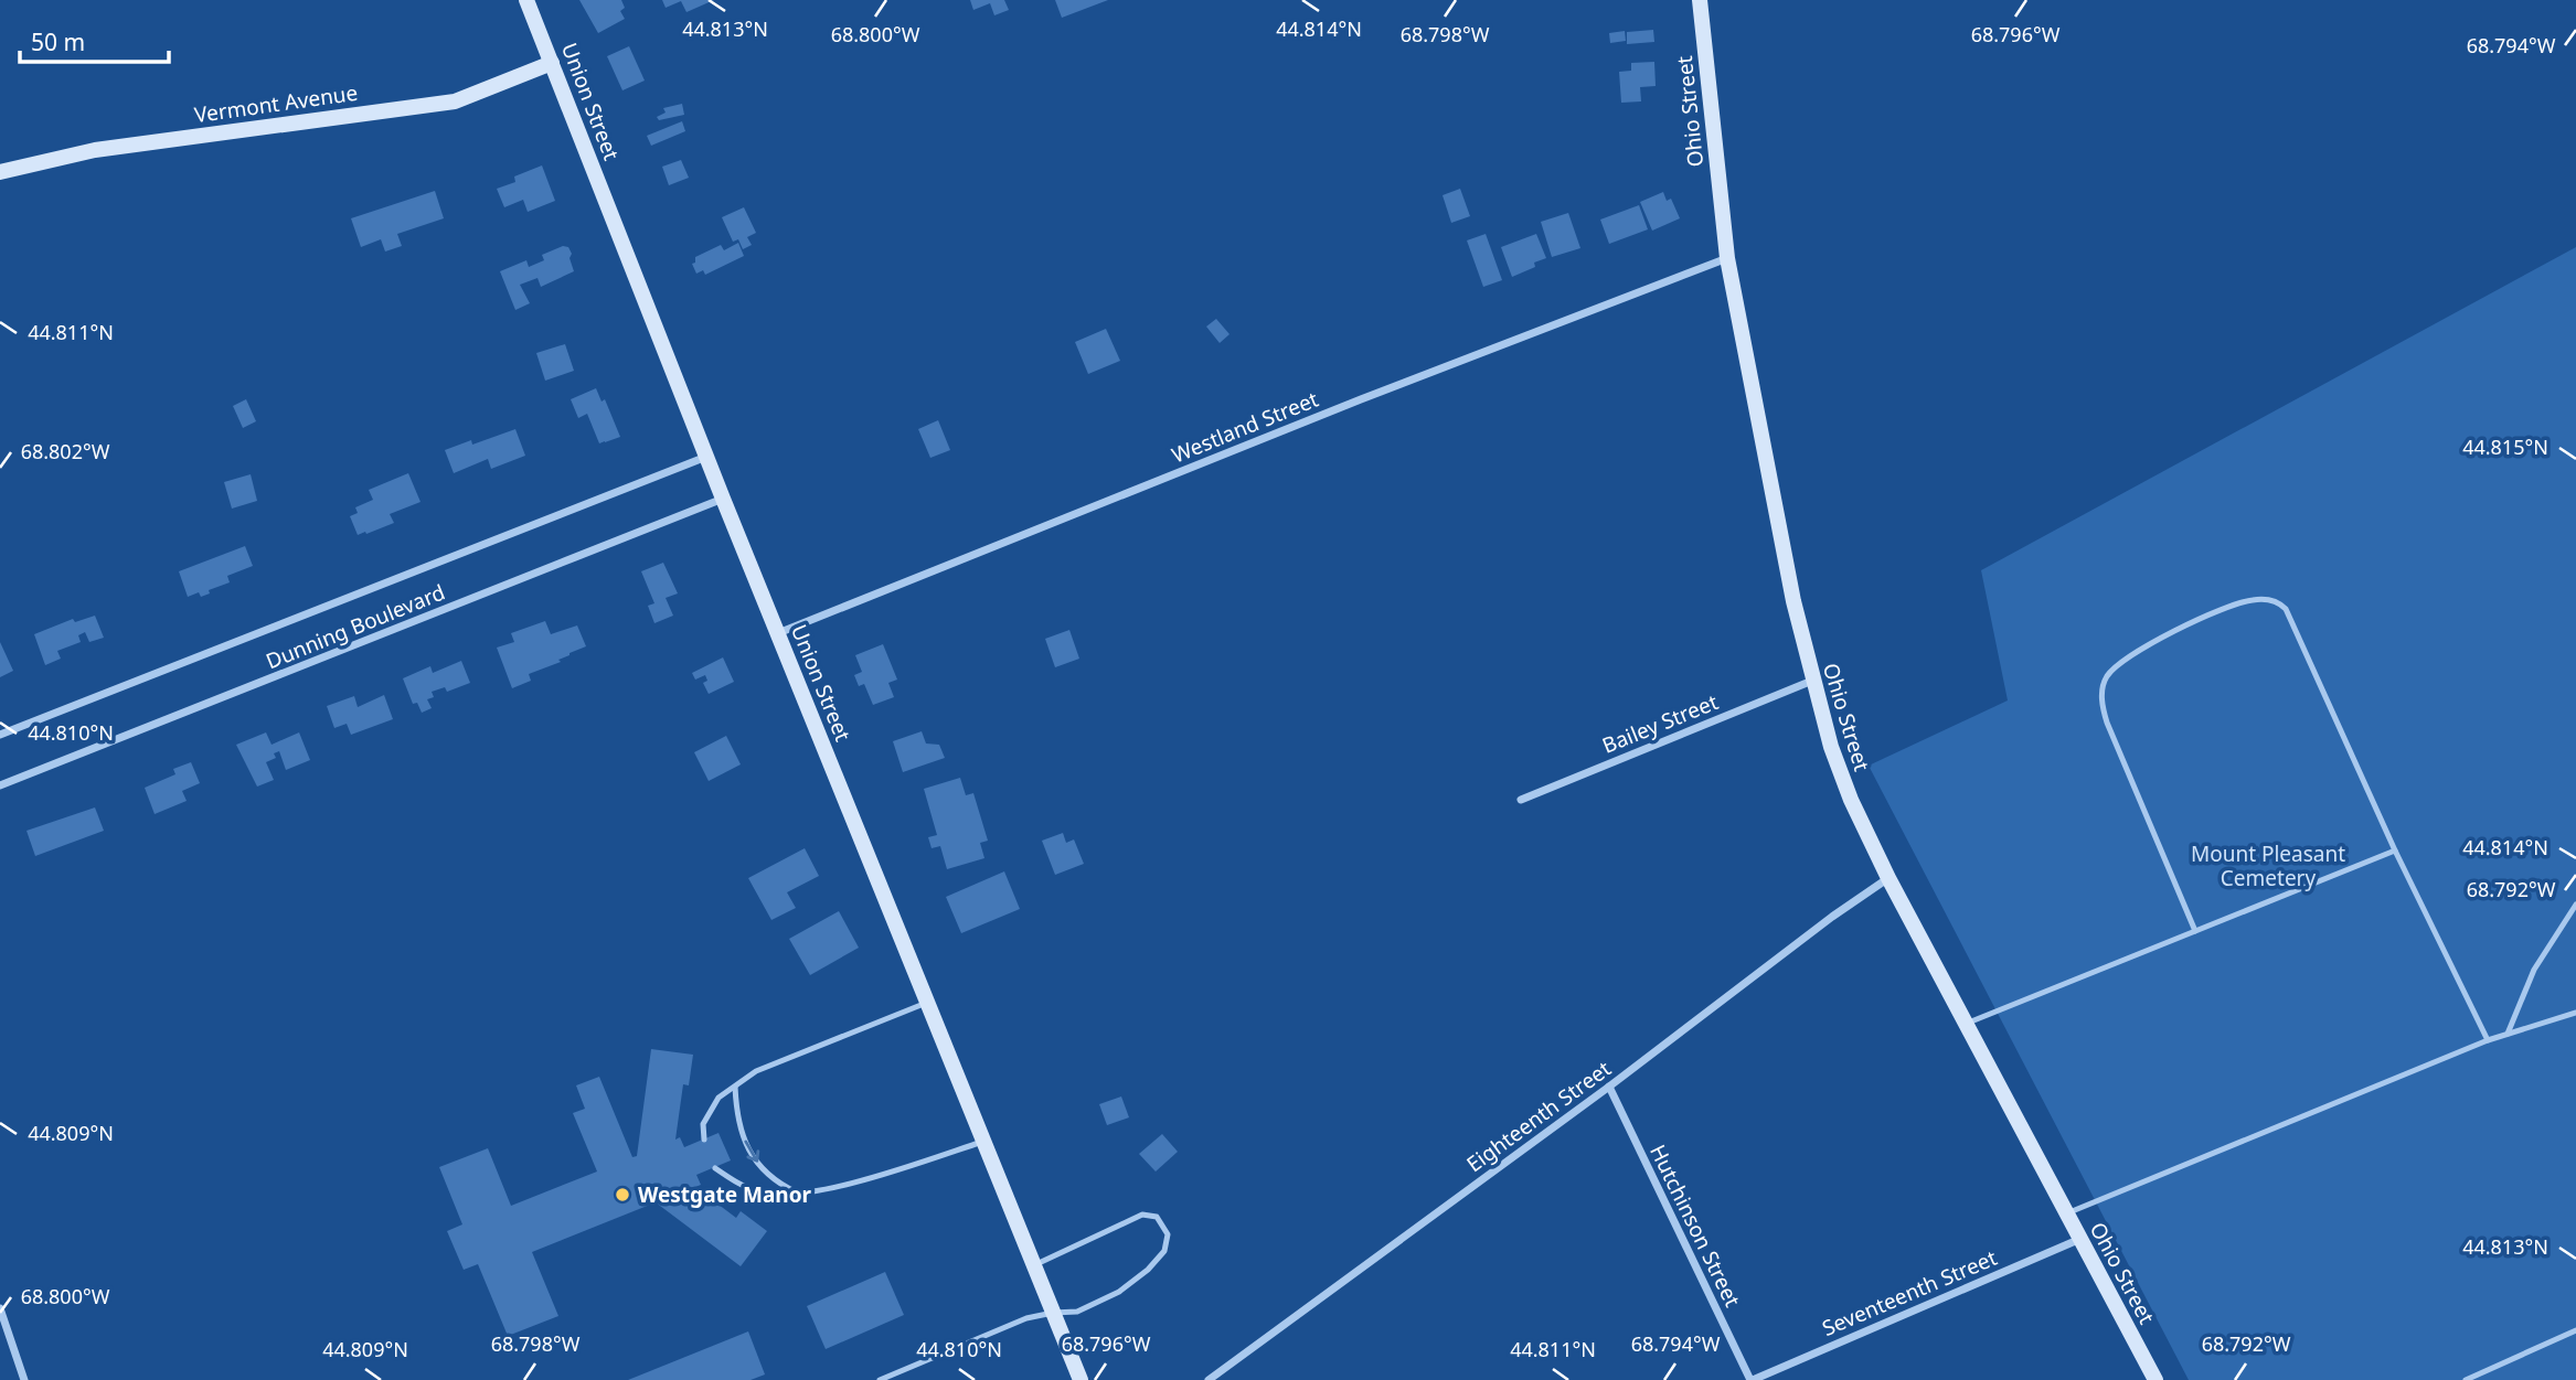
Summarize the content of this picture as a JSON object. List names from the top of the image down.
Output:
{
  "streets": {
    "main road": ["Union Street", "Vermont Avenue", "Ohio Street"],
    "street": [
      "Westland Street",
      "Dunning Boulevard",
      "Bailey Street",
      "Eighteenth Street",
      "Hutchinson Street",
      "Seventeenth Street"
    ]
  },
  "crossings": [
    ["Union Street", "Vermont Avenue"],
    ["Union Street", "Westland Street"],
    ["Union Street", "Dunning Boulevard"],
    ["Ohio Street", "Westland Street"],
    ["Ohio Street", "Bailey Street"],
    ["Ohio Street", "Eighteenth Street"],
    ["Ohio Street", "Seventeenth Street"],
    ["Eighteenth Street", "Hutchinson Street"],
    ["Hutchinson Street", "Seventeenth Street"]
  ],
  "parks": ["Mount Pleasant Cemetery"],
  "places": ["Westgate Manor"],
  "scale_bar": "50 m",
  "coordinates": [
    "44.813°N",
    "44.814°N",
    "68.800°W",
    "68.798°W",
    "68.796°W",
    "68.794°W",
    "44.811°N",
    "44.815°N",
    "68.802°W",
    "44.810°N",
    "68.792°W",
    "44.809°N"
  ]
}
